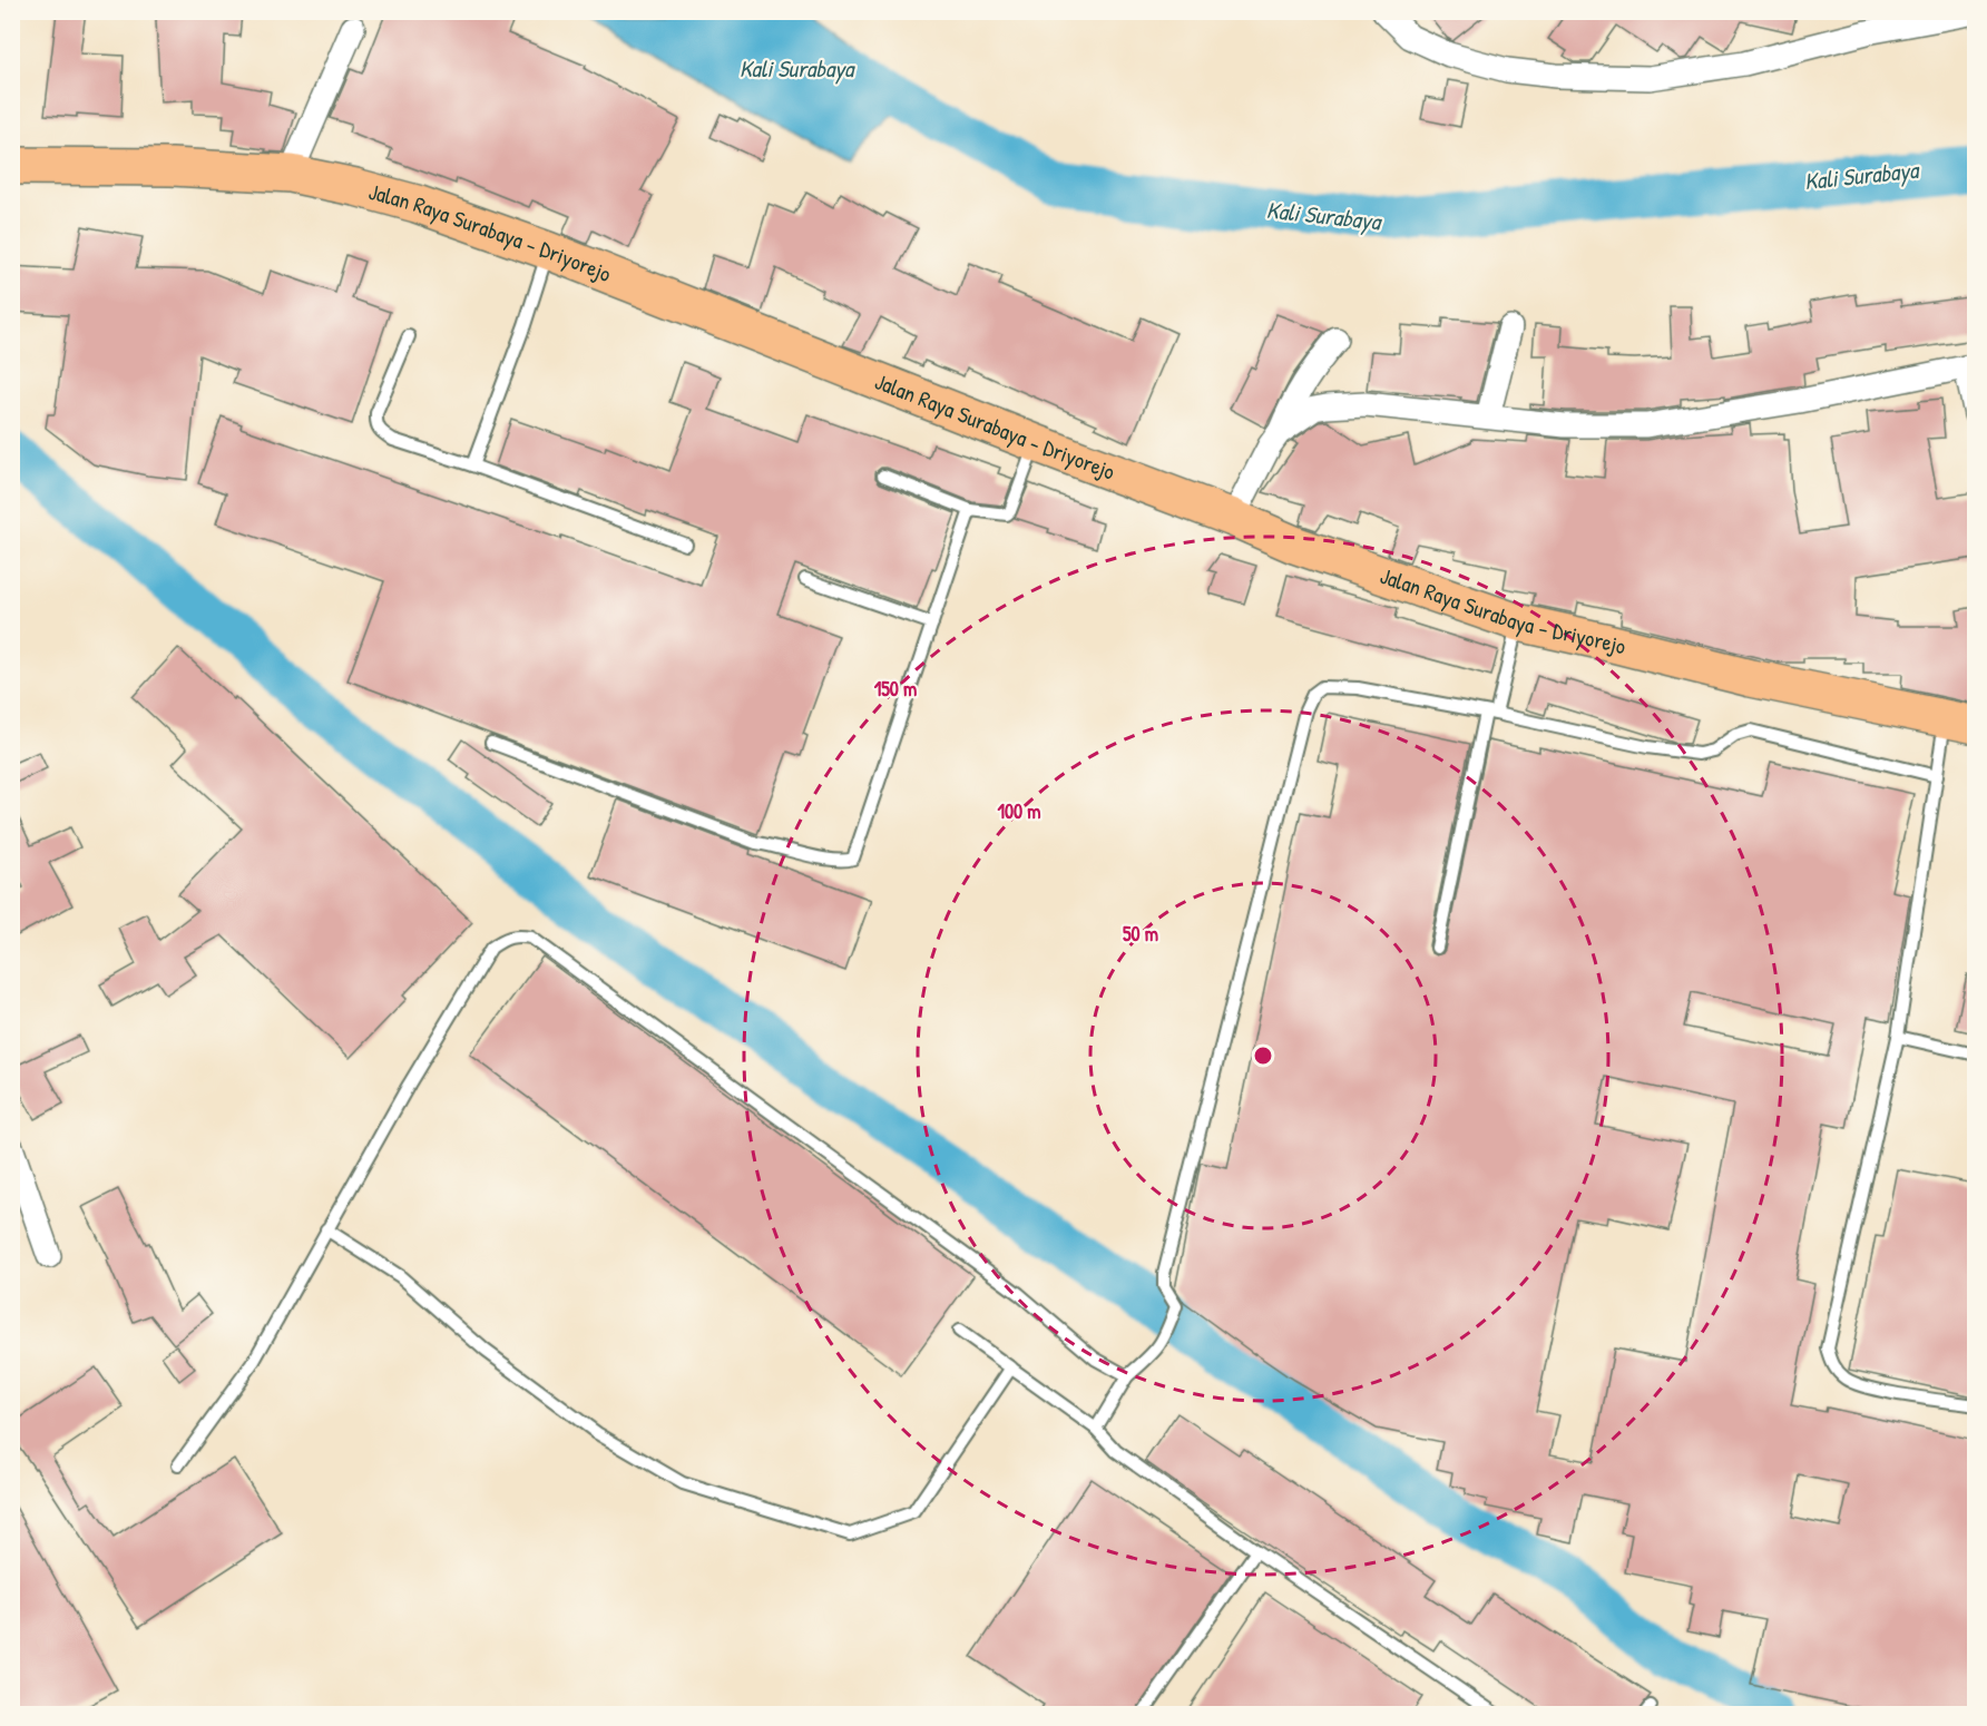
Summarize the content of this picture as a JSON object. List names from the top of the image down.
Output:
{
  "streets": {
    "main road": ["Jalan Raya Surabaya - Driyorejo"]
  },
  "water": ["Kali Surabaya"],
  "rings": ["150 m", "100 m", "50 m"]
}
